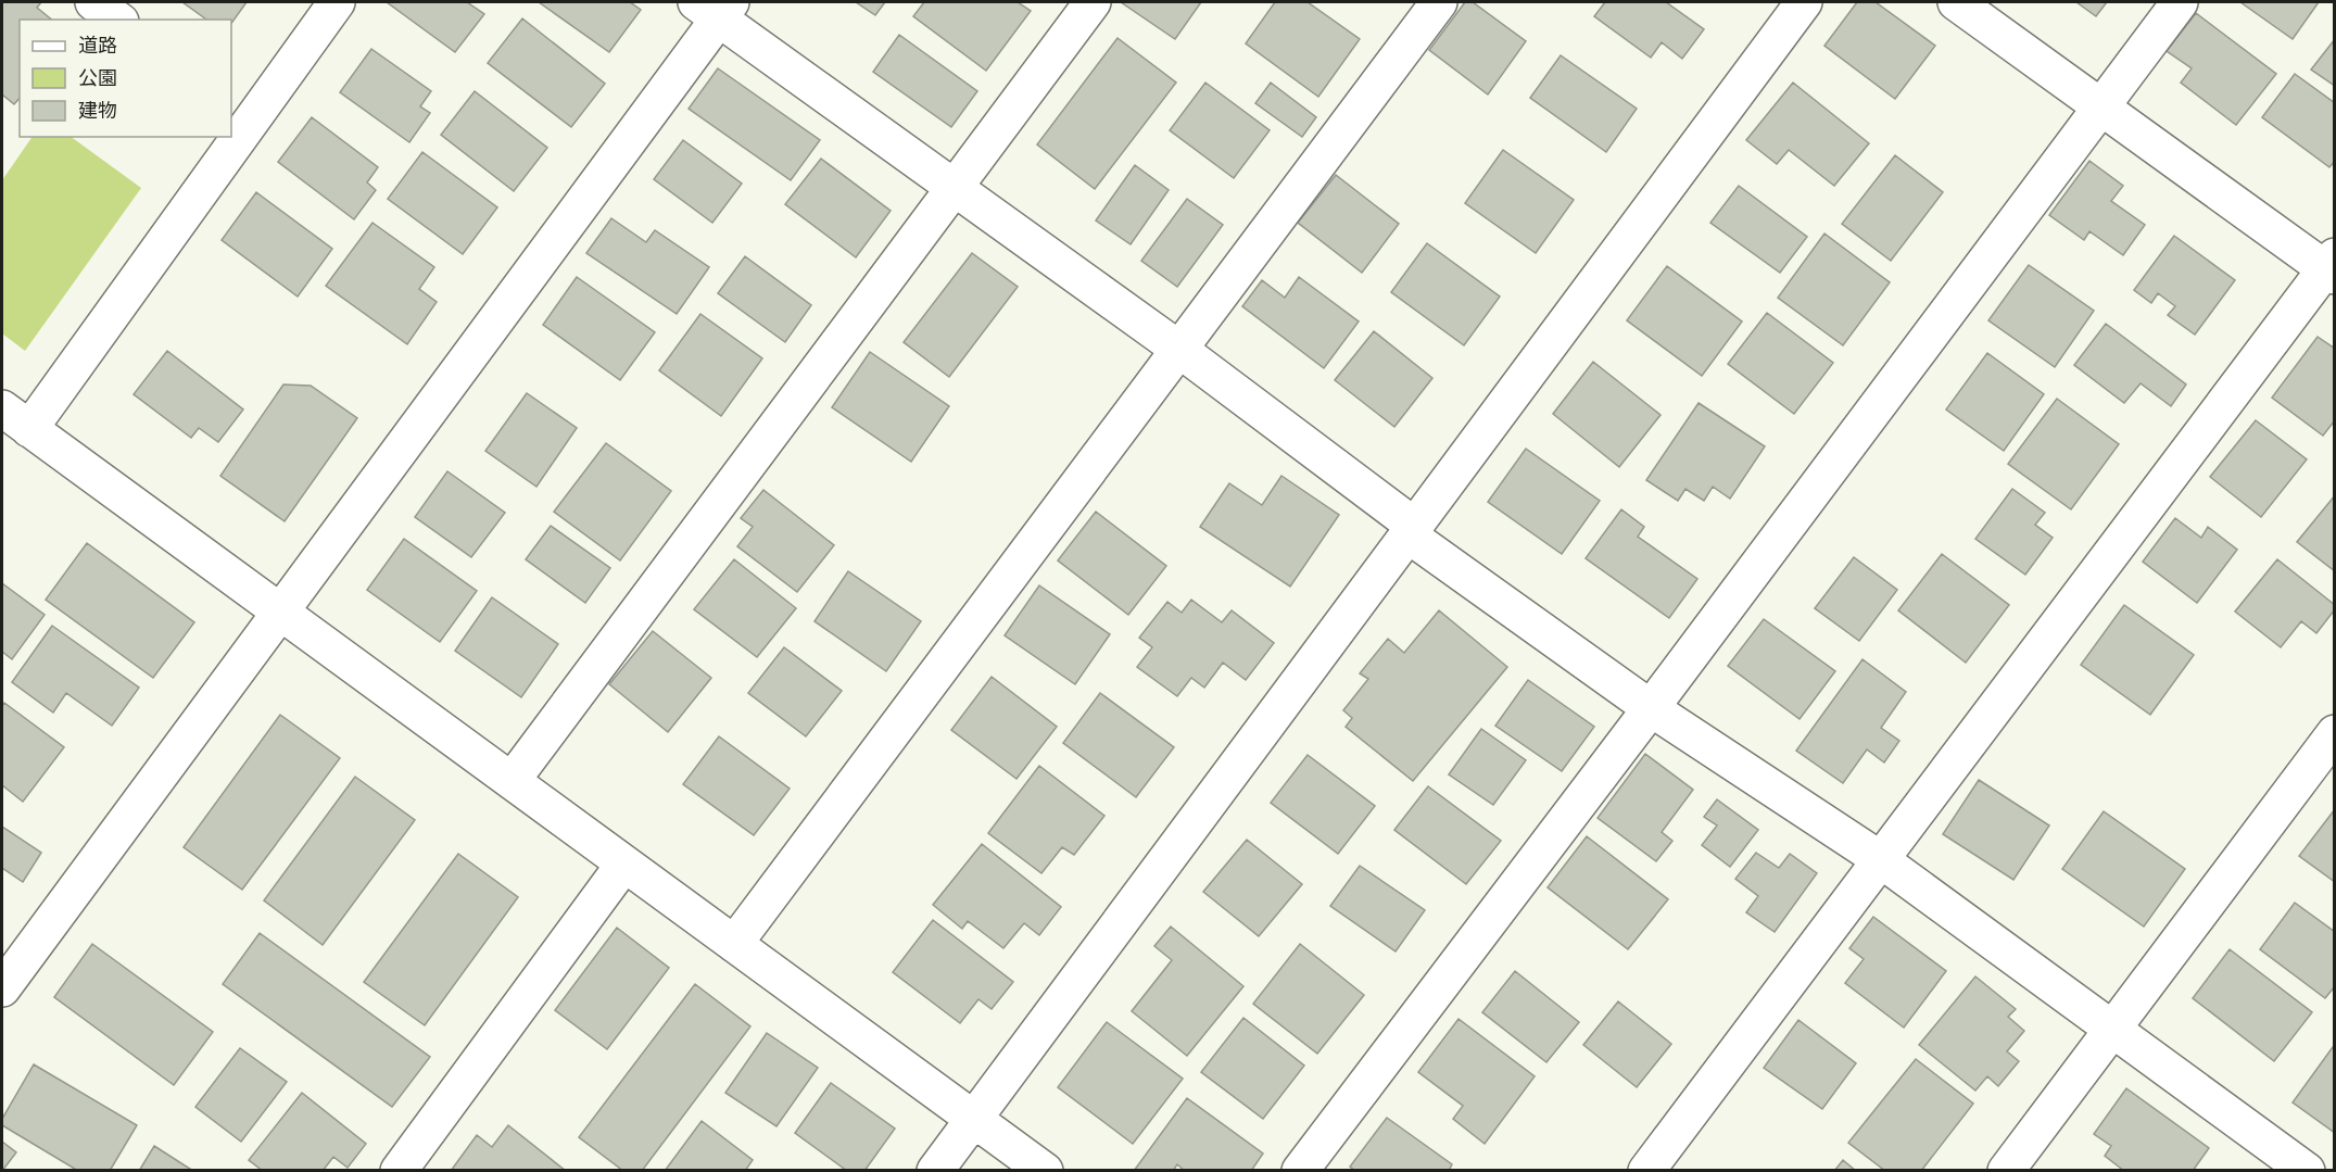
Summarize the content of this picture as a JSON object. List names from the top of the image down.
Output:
{
  "legend": ["道路", "公園", "建物"]
}
